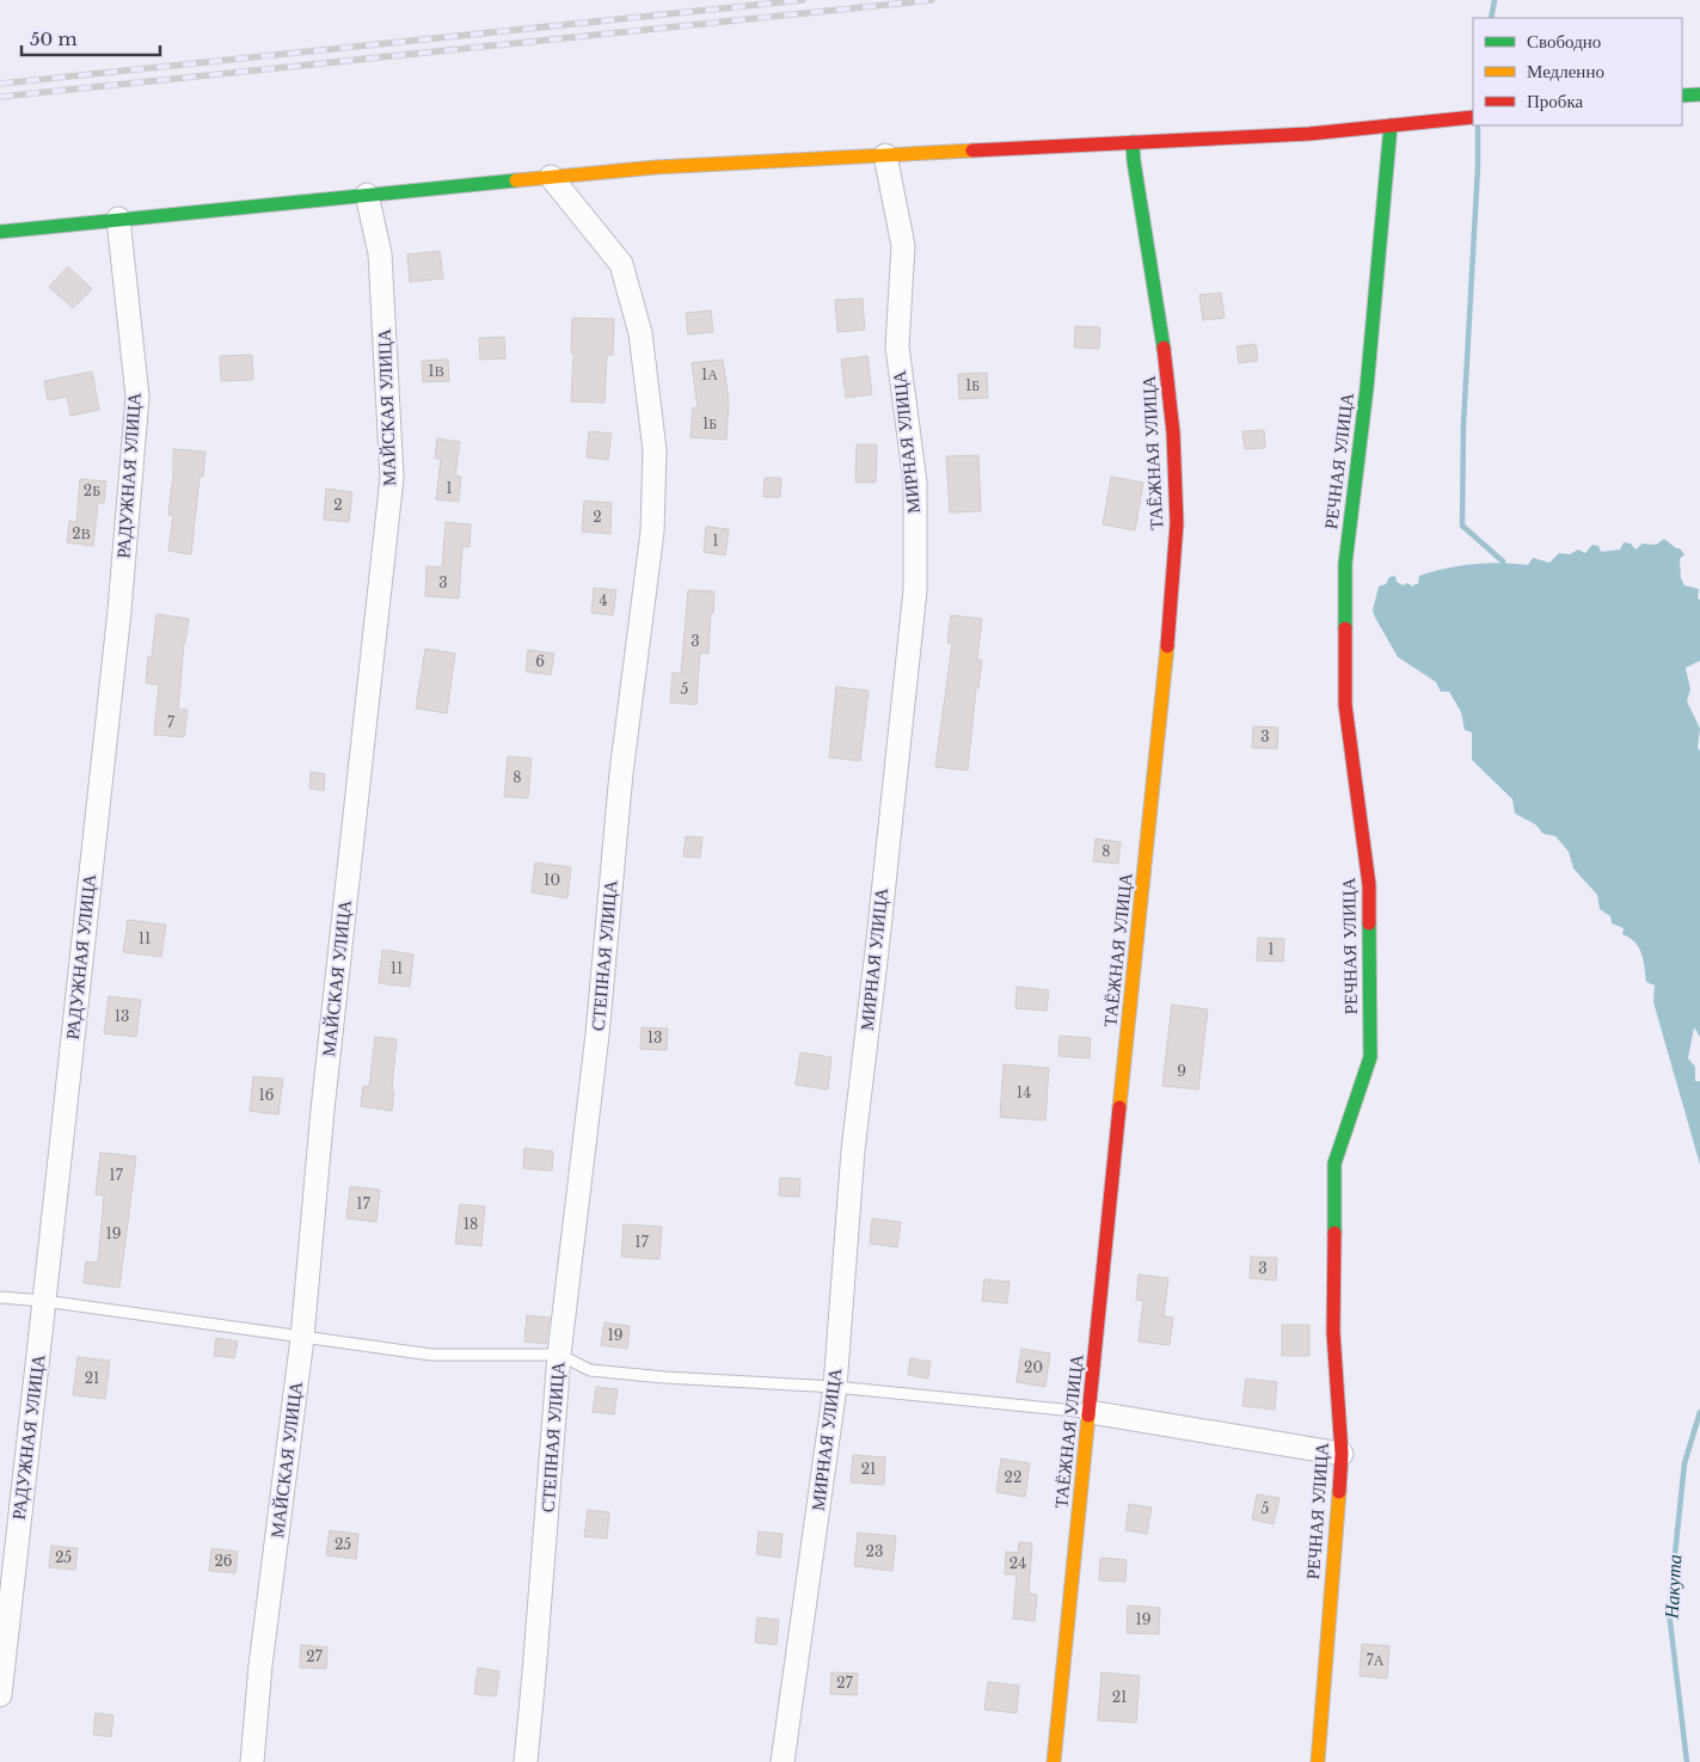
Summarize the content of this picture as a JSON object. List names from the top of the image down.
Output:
{
  "streets": {
    "street": [
      "МАЙСКАЯ УЛИЦА",
      "МИРНАЯ УЛИЦА",
      "ТАЁЖНАЯ УЛИЦА",
      "РЕЧНАЯ УЛИЦА",
      "РАДУЖНАЯ УЛИЦА",
      "СТЕПНАЯ УЛИЦА"
    ]
  },
  "water": ["Накута"],
  "house_numbers": [
    "1В",
    "1А",
    "1Б",
    "1Б",
    "1",
    "2Б",
    "2",
    "2",
    "2В",
    "1",
    "3",
    "4",
    "3",
    "6",
    "5",
    "7",
    "3",
    "8",
    "8",
    "10",
    "11",
    "1",
    "11",
    "13",
    "13",
    "9",
    "14",
    "16",
    "17",
    "17",
    "18",
    "19",
    "17",
    "3",
    "19",
    "20",
    "21",
    "21",
    "22",
    "5",
    "25",
    "23",
    "25",
    "26",
    "24",
    "19",
    "27",
    "7А",
    "27",
    "21"
  ],
  "legend": ["Свободно", "Медленно", "Пробка"],
  "scale_bar": "50 m"
}
